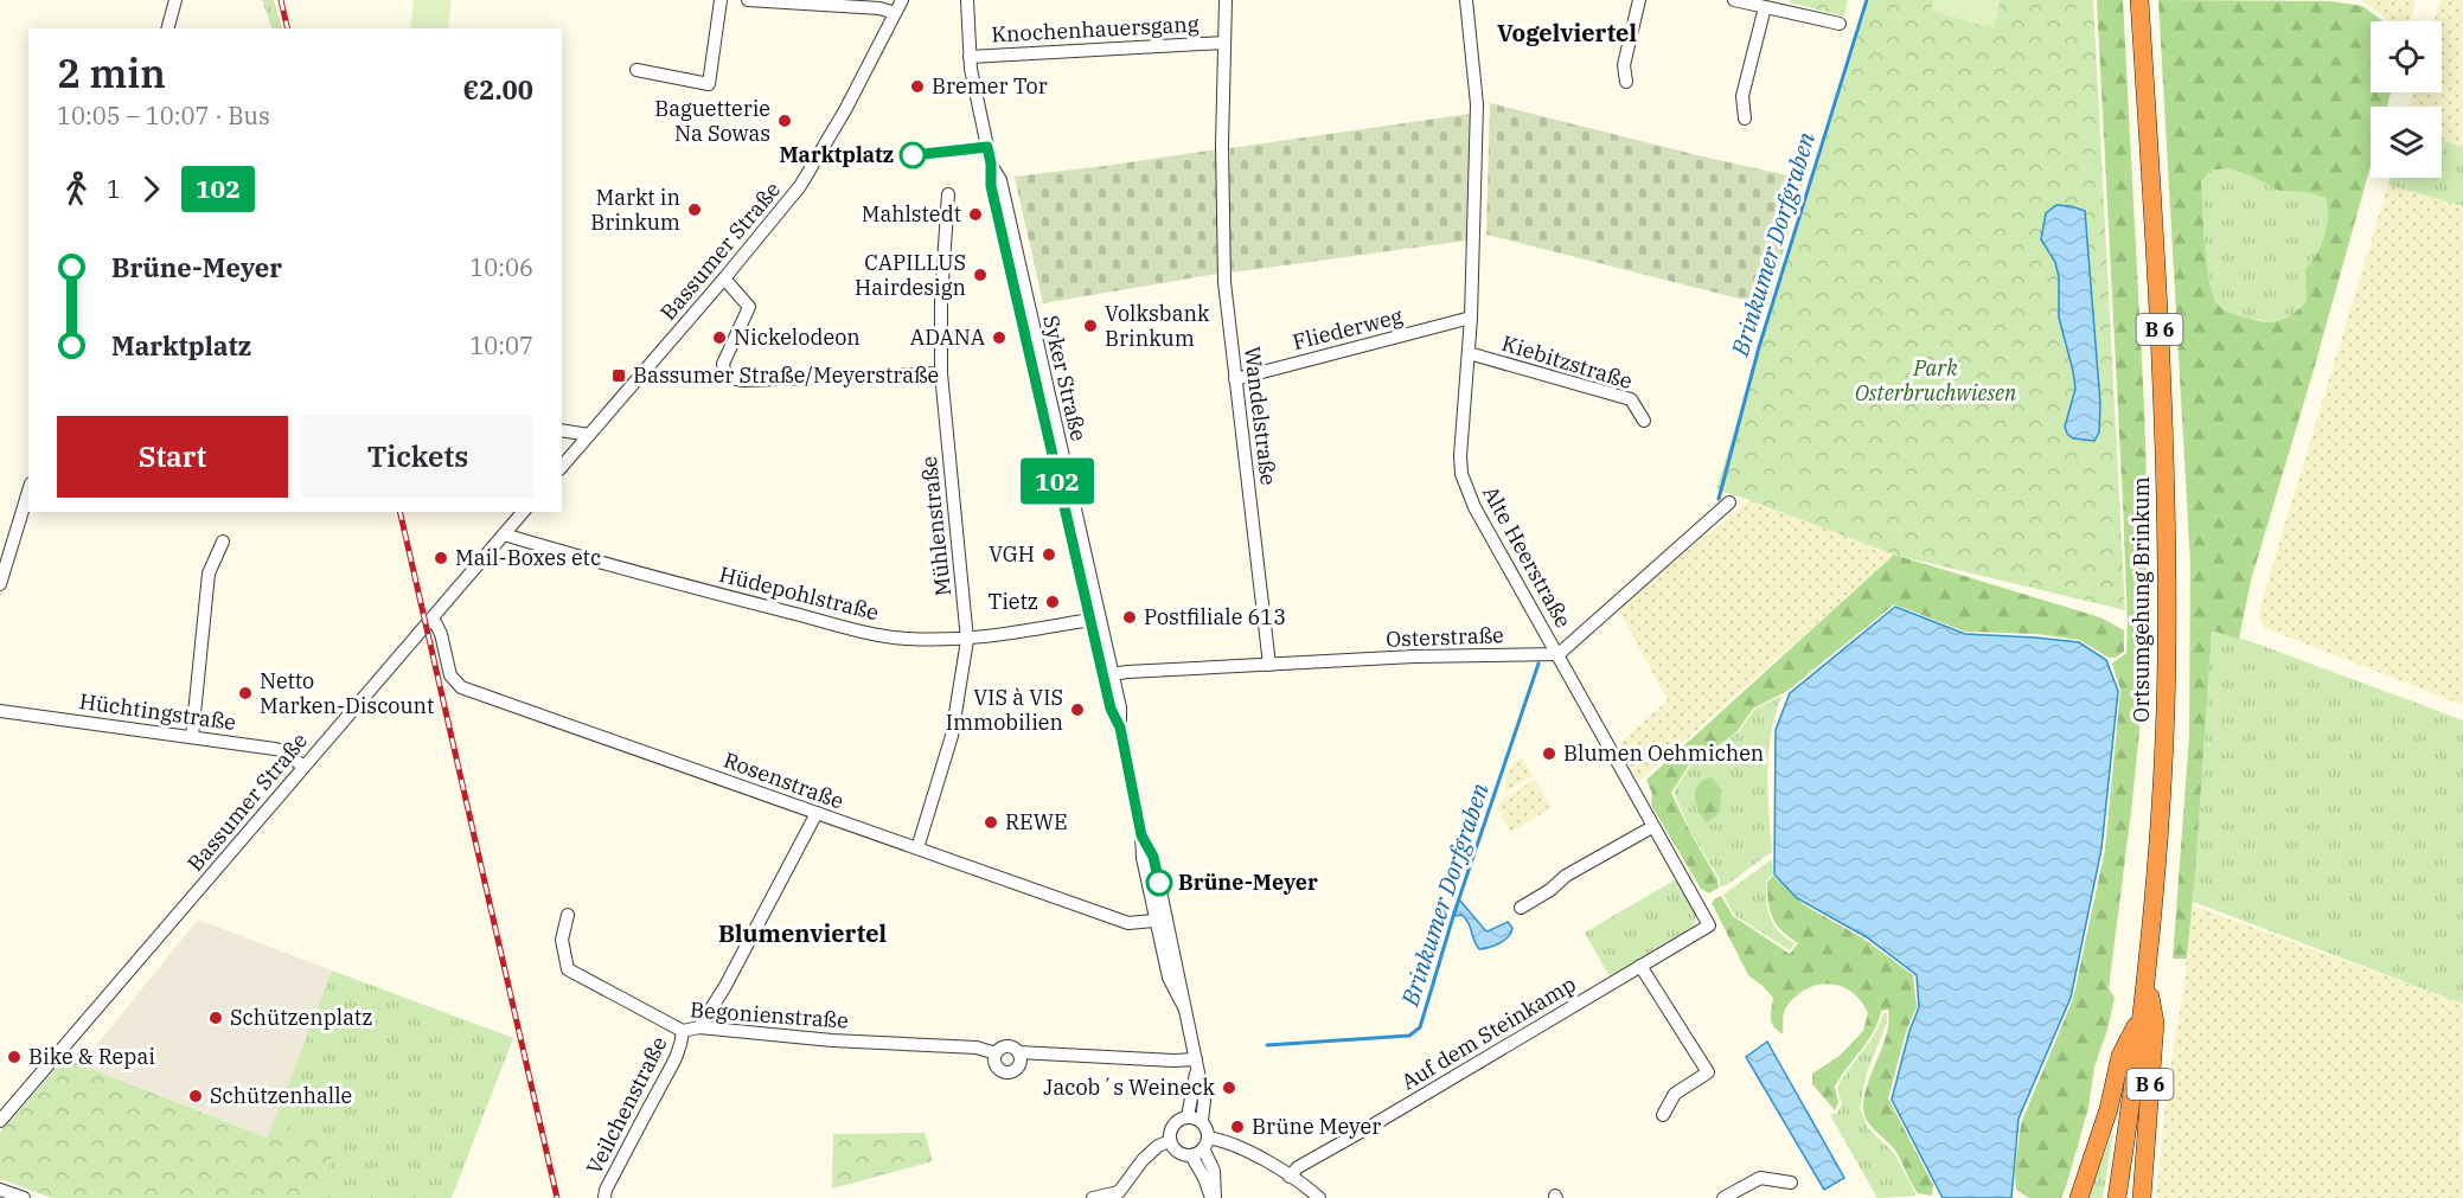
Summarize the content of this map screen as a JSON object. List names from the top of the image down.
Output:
{
  "streets": {
    "highway": ["B 6", "Ortsumgehung Brinkum"],
    "street": [
      "Knochenhauersgang",
      "Bassumer Straße",
      "Fliederweg",
      "Kiebitzstraße",
      "Syker Straße",
      "Wandelstraße",
      "Mühlenstraße",
      "Alte Heerstraße",
      "Hüdepohlstraße",
      "Osterstraße",
      "Hüchtingstraße",
      "Rosenstraße",
      "Begonienstraße",
      "Auf dem Steinkamp",
      "Veilchenstraße"
    ]
  },
  "crossings": [
    ["Knochenhauersgang", "Syker Straße"],
    ["Knochenhauersgang", "Wandelstraße"],
    ["Bassumer Straße", "Hüdepohlstraße"],
    ["Bassumer Straße", "Hüchtingstraße"],
    ["Bassumer Straße", "Rosenstraße"],
    ["Fliederweg", "Wandelstraße"],
    ["Fliederweg", "Alte Heerstraße"],
    ["B 6", "Ortsumgehung Brinkum"],
    ["Kiebitzstraße", "Alte Heerstraße"],
    ["Syker Straße", "Hüdepohlstraße"],
    ["Syker Straße", "Osterstraße"],
    ["Syker Straße", "Rosenstraße"],
    ["Syker Straße", "Begonienstraße"],
    ["Wandelstraße", "Osterstraße"],
    ["Mühlenstraße", "Hüdepohlstraße"],
    ["Mühlenstraße", "Rosenstraße"],
    ["Alte Heerstraße", "Osterstraße"],
    ["Alte Heerstraße", "Auf dem Steinkamp"],
    ["Begonienstraße", "Veilchenstraße"]
  ],
  "districts": ["Vogelviertel", "Blumenviertel"],
  "water": ["Brinkumer Dorfgraben"],
  "parks": ["Park Osterbruchwiesen"],
  "places": {
    "other": [
      "Bremer Tor",
      "Baguetterie Na Sowas",
      "Marktplatz",
      "Markt in Brinkum",
      "Mahlstedt",
      "CAPILLUS Hairdesign",
      "Volksbank Brinkum",
      "Nickelodeon",
      "ADANA",
      "VGH",
      "Mail-Boxes etc",
      "Tietz",
      "Postfiliale 613",
      "Netto Marken-Discount",
      "VIS à VIS Immobilien",
      "Blumen Oehmichen",
      "REWE",
      "Brüne-Meyer",
      "Schützenplatz",
      "Bike & Repai",
      "Jacob´s Weineck",
      "Schützenhalle",
      "Brüne Meyer"
    ],
    "transit": ["Bassumer Straße/Meyerstraße"]
  },
  "lines": ["bus line 102"],
  "page": {
    "on_map": "102",
    "heading": ["2 min", "10:05 – 10:07 · Bus", "€2.00"],
    "legs": ["1", "102"],
    "list": [
      {
        "name": "Brüne-Meyer",
        "value": "10:06"
      },
      {
        "name": "Marktplatz",
        "value": "10:07"
      }
    ],
    "buttons": ["Start", "Tickets"]
  }
}
